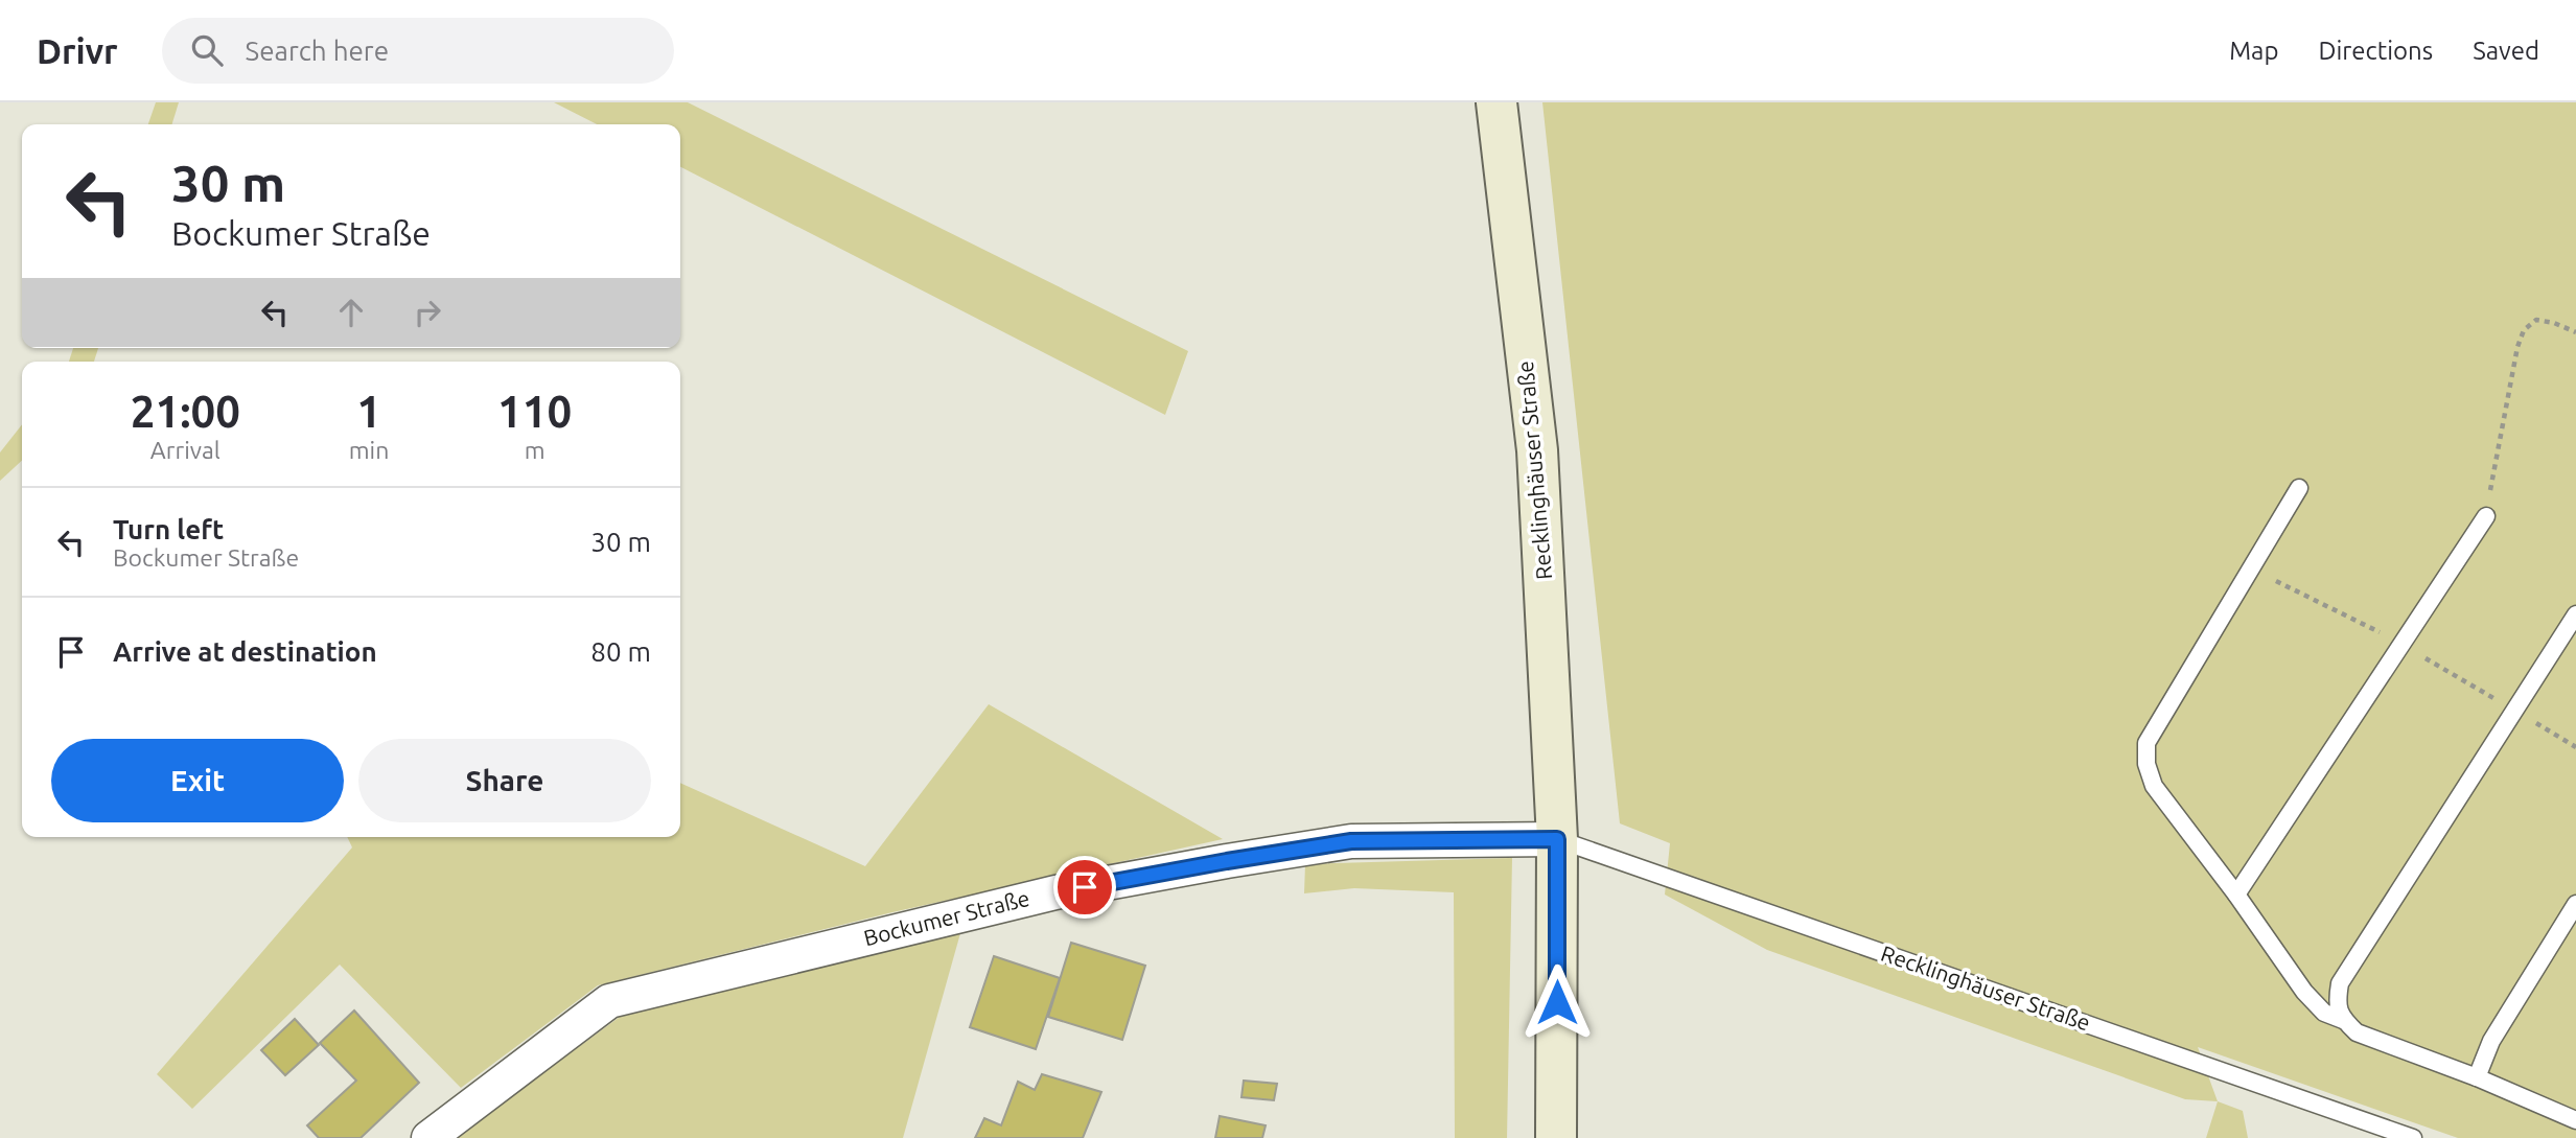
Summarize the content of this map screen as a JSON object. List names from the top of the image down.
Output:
{
  "streets": {
    "main road": ["Recklinghäuser Straße"],
    "street": ["Bockumer Straße"]
  },
  "crossings": [
    ["Recklinghäuser Straße", "Bockumer Straße"]
  ],
  "page": {
    "header": "Drivr",
    "search": "Search here",
    "nav": ["Map", "Directions", "Saved"],
    "turn": ["30 m", "Bockumer Straße"],
    "eta": [
      "21:00",
      "Arrival",
      "1",
      "min",
      "110",
      "m"
    ],
    "list": [
      {
        "name": "Turn left",
        "note": "Bockumer Straße",
        "value": "30 m"
      },
      {
        "name": "Arrive at destination",
        "value": "80 m"
      }
    ],
    "buttons": ["Exit", "Share"]
  }
}
